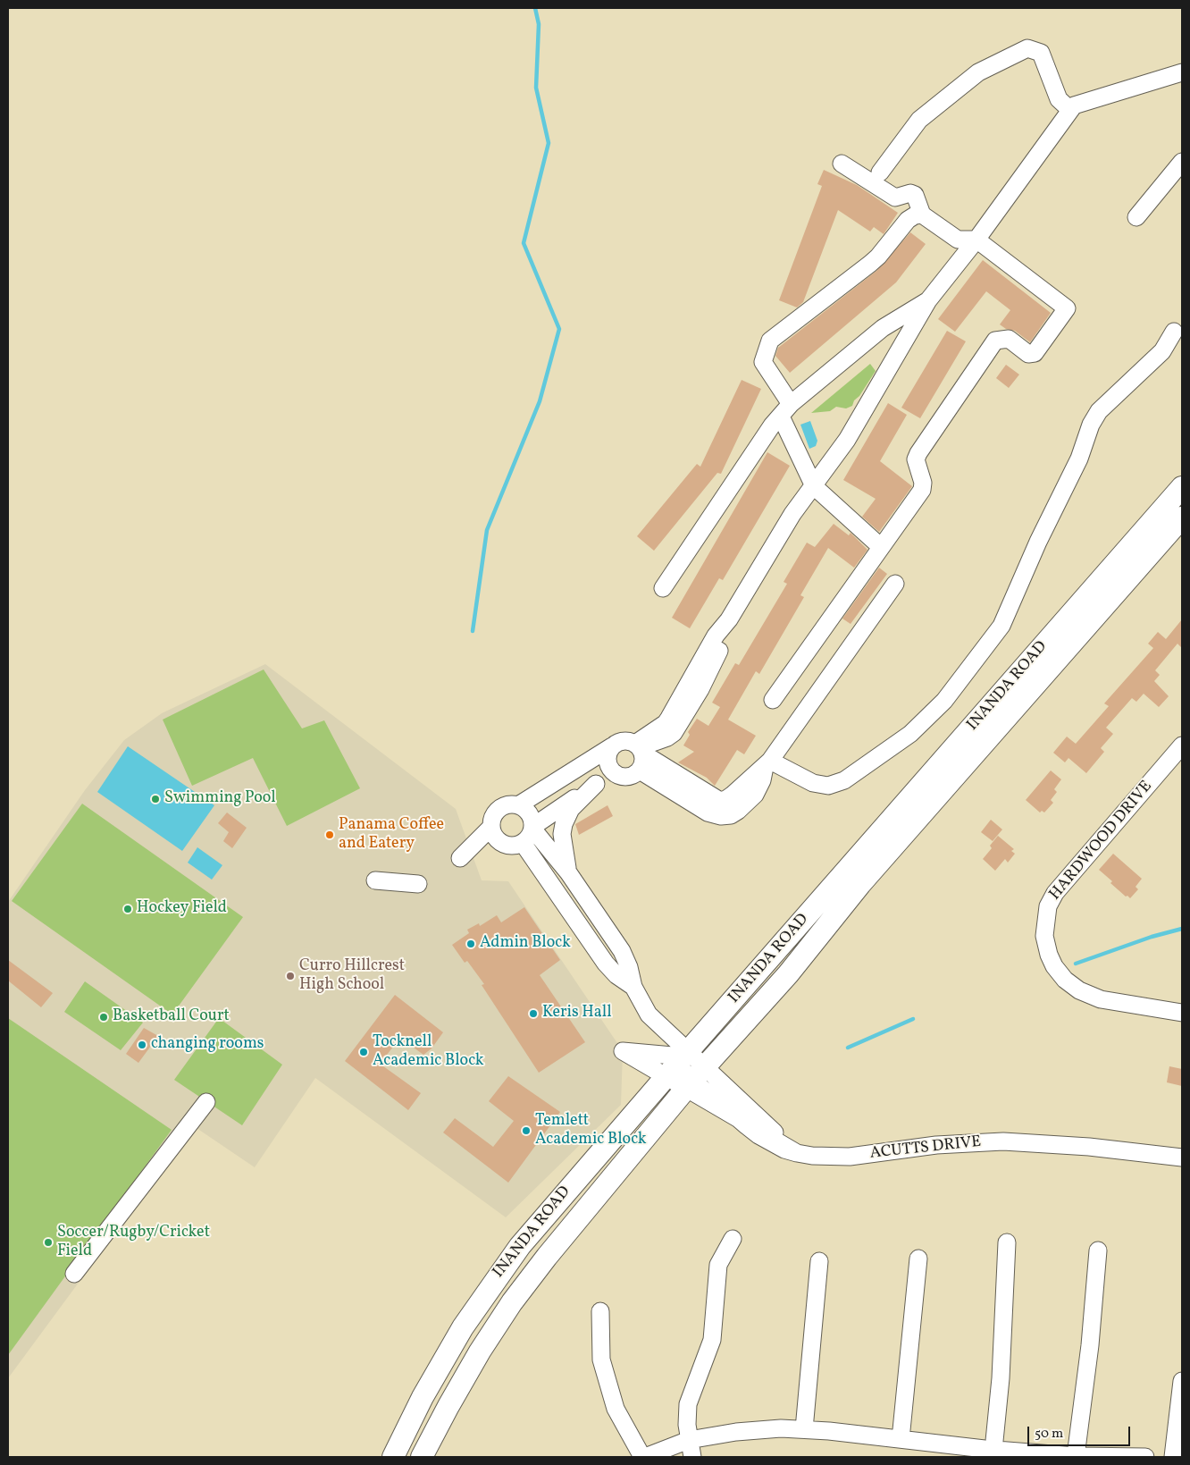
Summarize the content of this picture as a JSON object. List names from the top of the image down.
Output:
{
  "streets": {
    "main road": ["INANDA ROAD"],
    "street": ["HARDWOOD DRIVE", "ACUTTS DRIVE"]
  },
  "crossings": [
    ["INANDA ROAD", "ACUTTS DRIVE"]
  ],
  "places": [
    "Swimming Pool",
    "Panama Coffee and Eatery",
    "Hockey Field",
    "Admin Block",
    "Curro Hillcrest High School",
    "Keris Hall",
    "Basketball Court",
    "changing rooms",
    "Tocknell Academic Block",
    "Temlett Academic Block",
    "Soccer/Rugby/Cricket Field"
  ],
  "scale_bar": "50 m"
}
